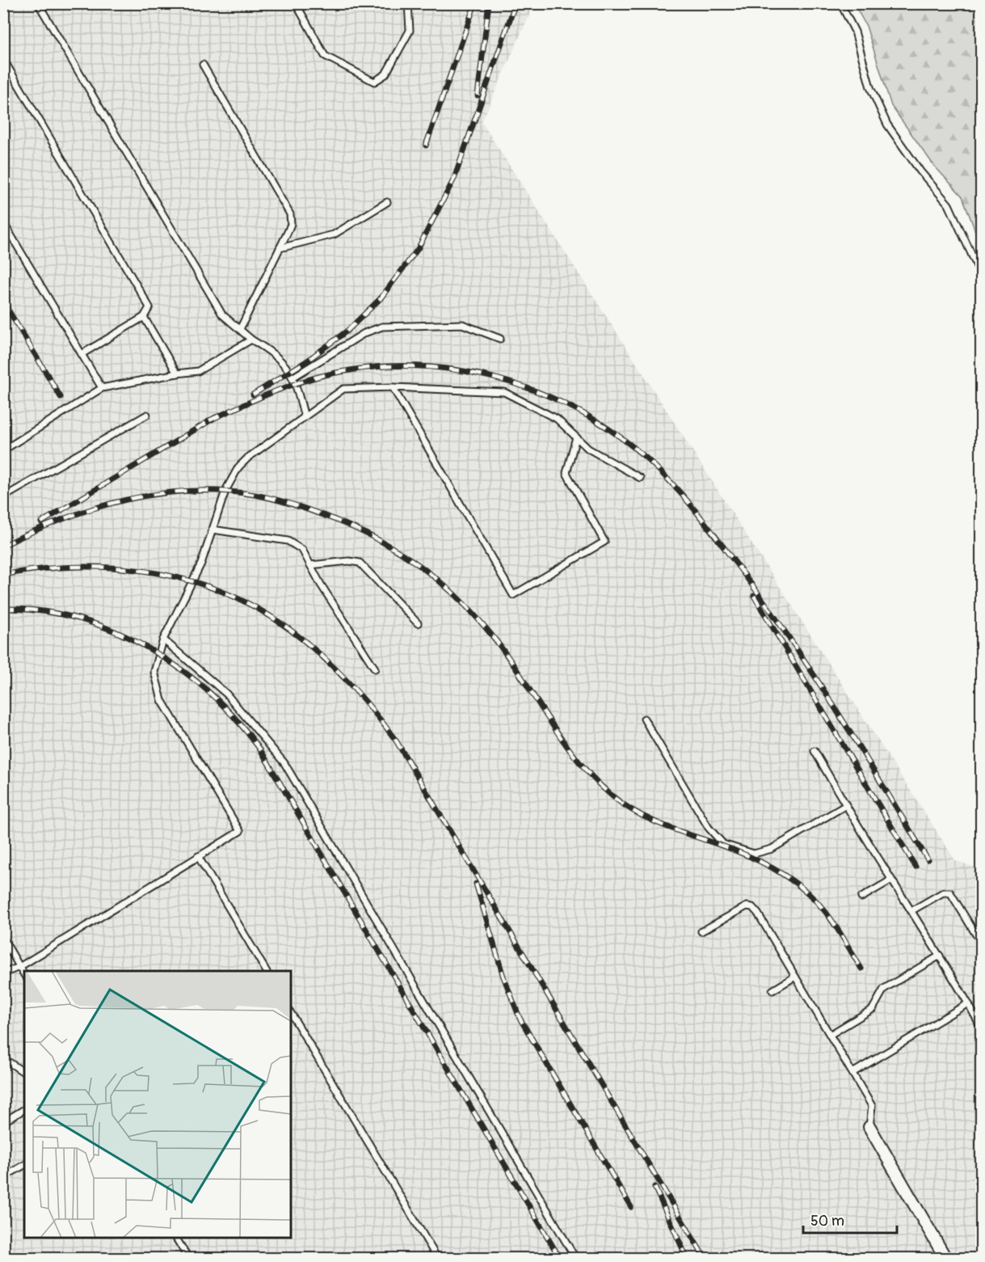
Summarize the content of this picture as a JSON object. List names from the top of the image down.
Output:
{
  "scale_bar": "50 m"
}
